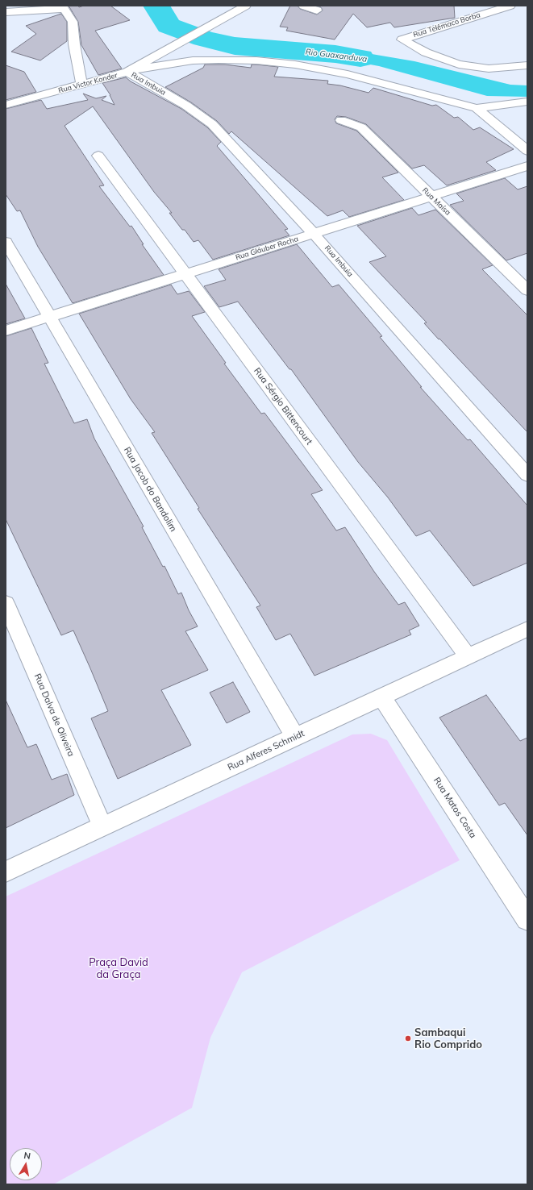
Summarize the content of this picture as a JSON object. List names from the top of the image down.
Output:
{
  "streets": {
    "street": [
      "Rua Telêmaco Borba",
      "Rua Victor Konder",
      "Rua Imbuia",
      "Rua Maísa",
      "Rua Gláuber Rocha",
      "Rua Sérgio Bittencourt",
      "Rua Jacob do Bandolim",
      "Rua Dalva de Oliveira",
      "Rua Alferes Schmidt",
      "Rua Matos Costa"
    ]
  },
  "crossings": [
    ["Rua Victor Konder", "Rua Imbuia"],
    ["Rua Imbuia", "Rua Gláuber Rocha"],
    ["Rua Maísa", "Rua Gláuber Rocha"],
    ["Rua Gláuber Rocha", "Rua Sérgio Bittencourt"],
    ["Rua Gláuber Rocha", "Rua Jacob do Bandolim"],
    ["Rua Sérgio Bittencourt", "Rua Alferes Schmidt"],
    ["Rua Jacob do Bandolim", "Rua Alferes Schmidt"],
    ["Rua Dalva de Oliveira", "Rua Alferes Schmidt"],
    ["Rua Alferes Schmidt", "Rua Matos Costa"]
  ],
  "water": ["Rio Guaxanduva"],
  "parks": ["Praça David da Graça"],
  "places": ["Sambaqui Rio Comprido"],
  "north": "top"
}
